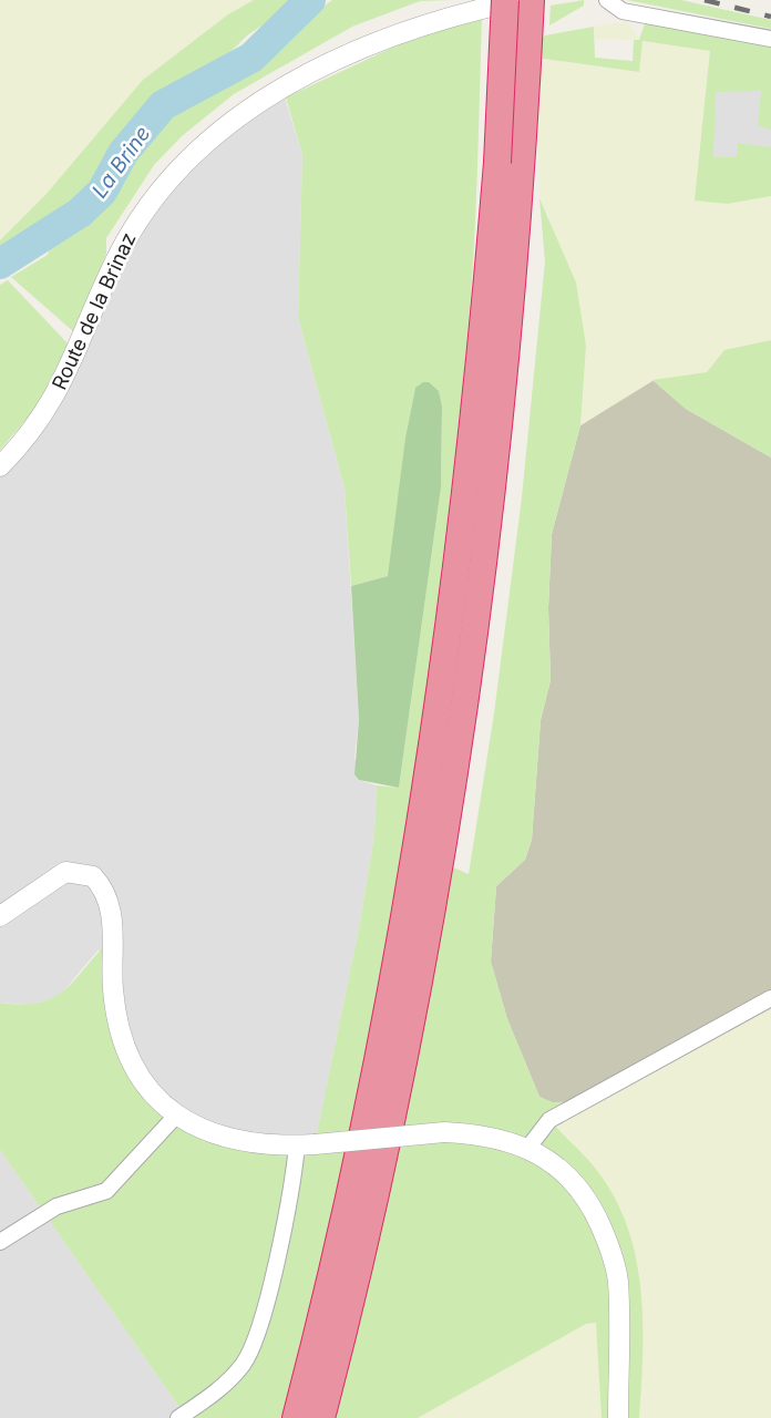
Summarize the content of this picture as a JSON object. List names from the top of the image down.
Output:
{
  "streets": {
    "street": ["Route de la Brinaz"]
  },
  "water": ["La Brine"]
}
